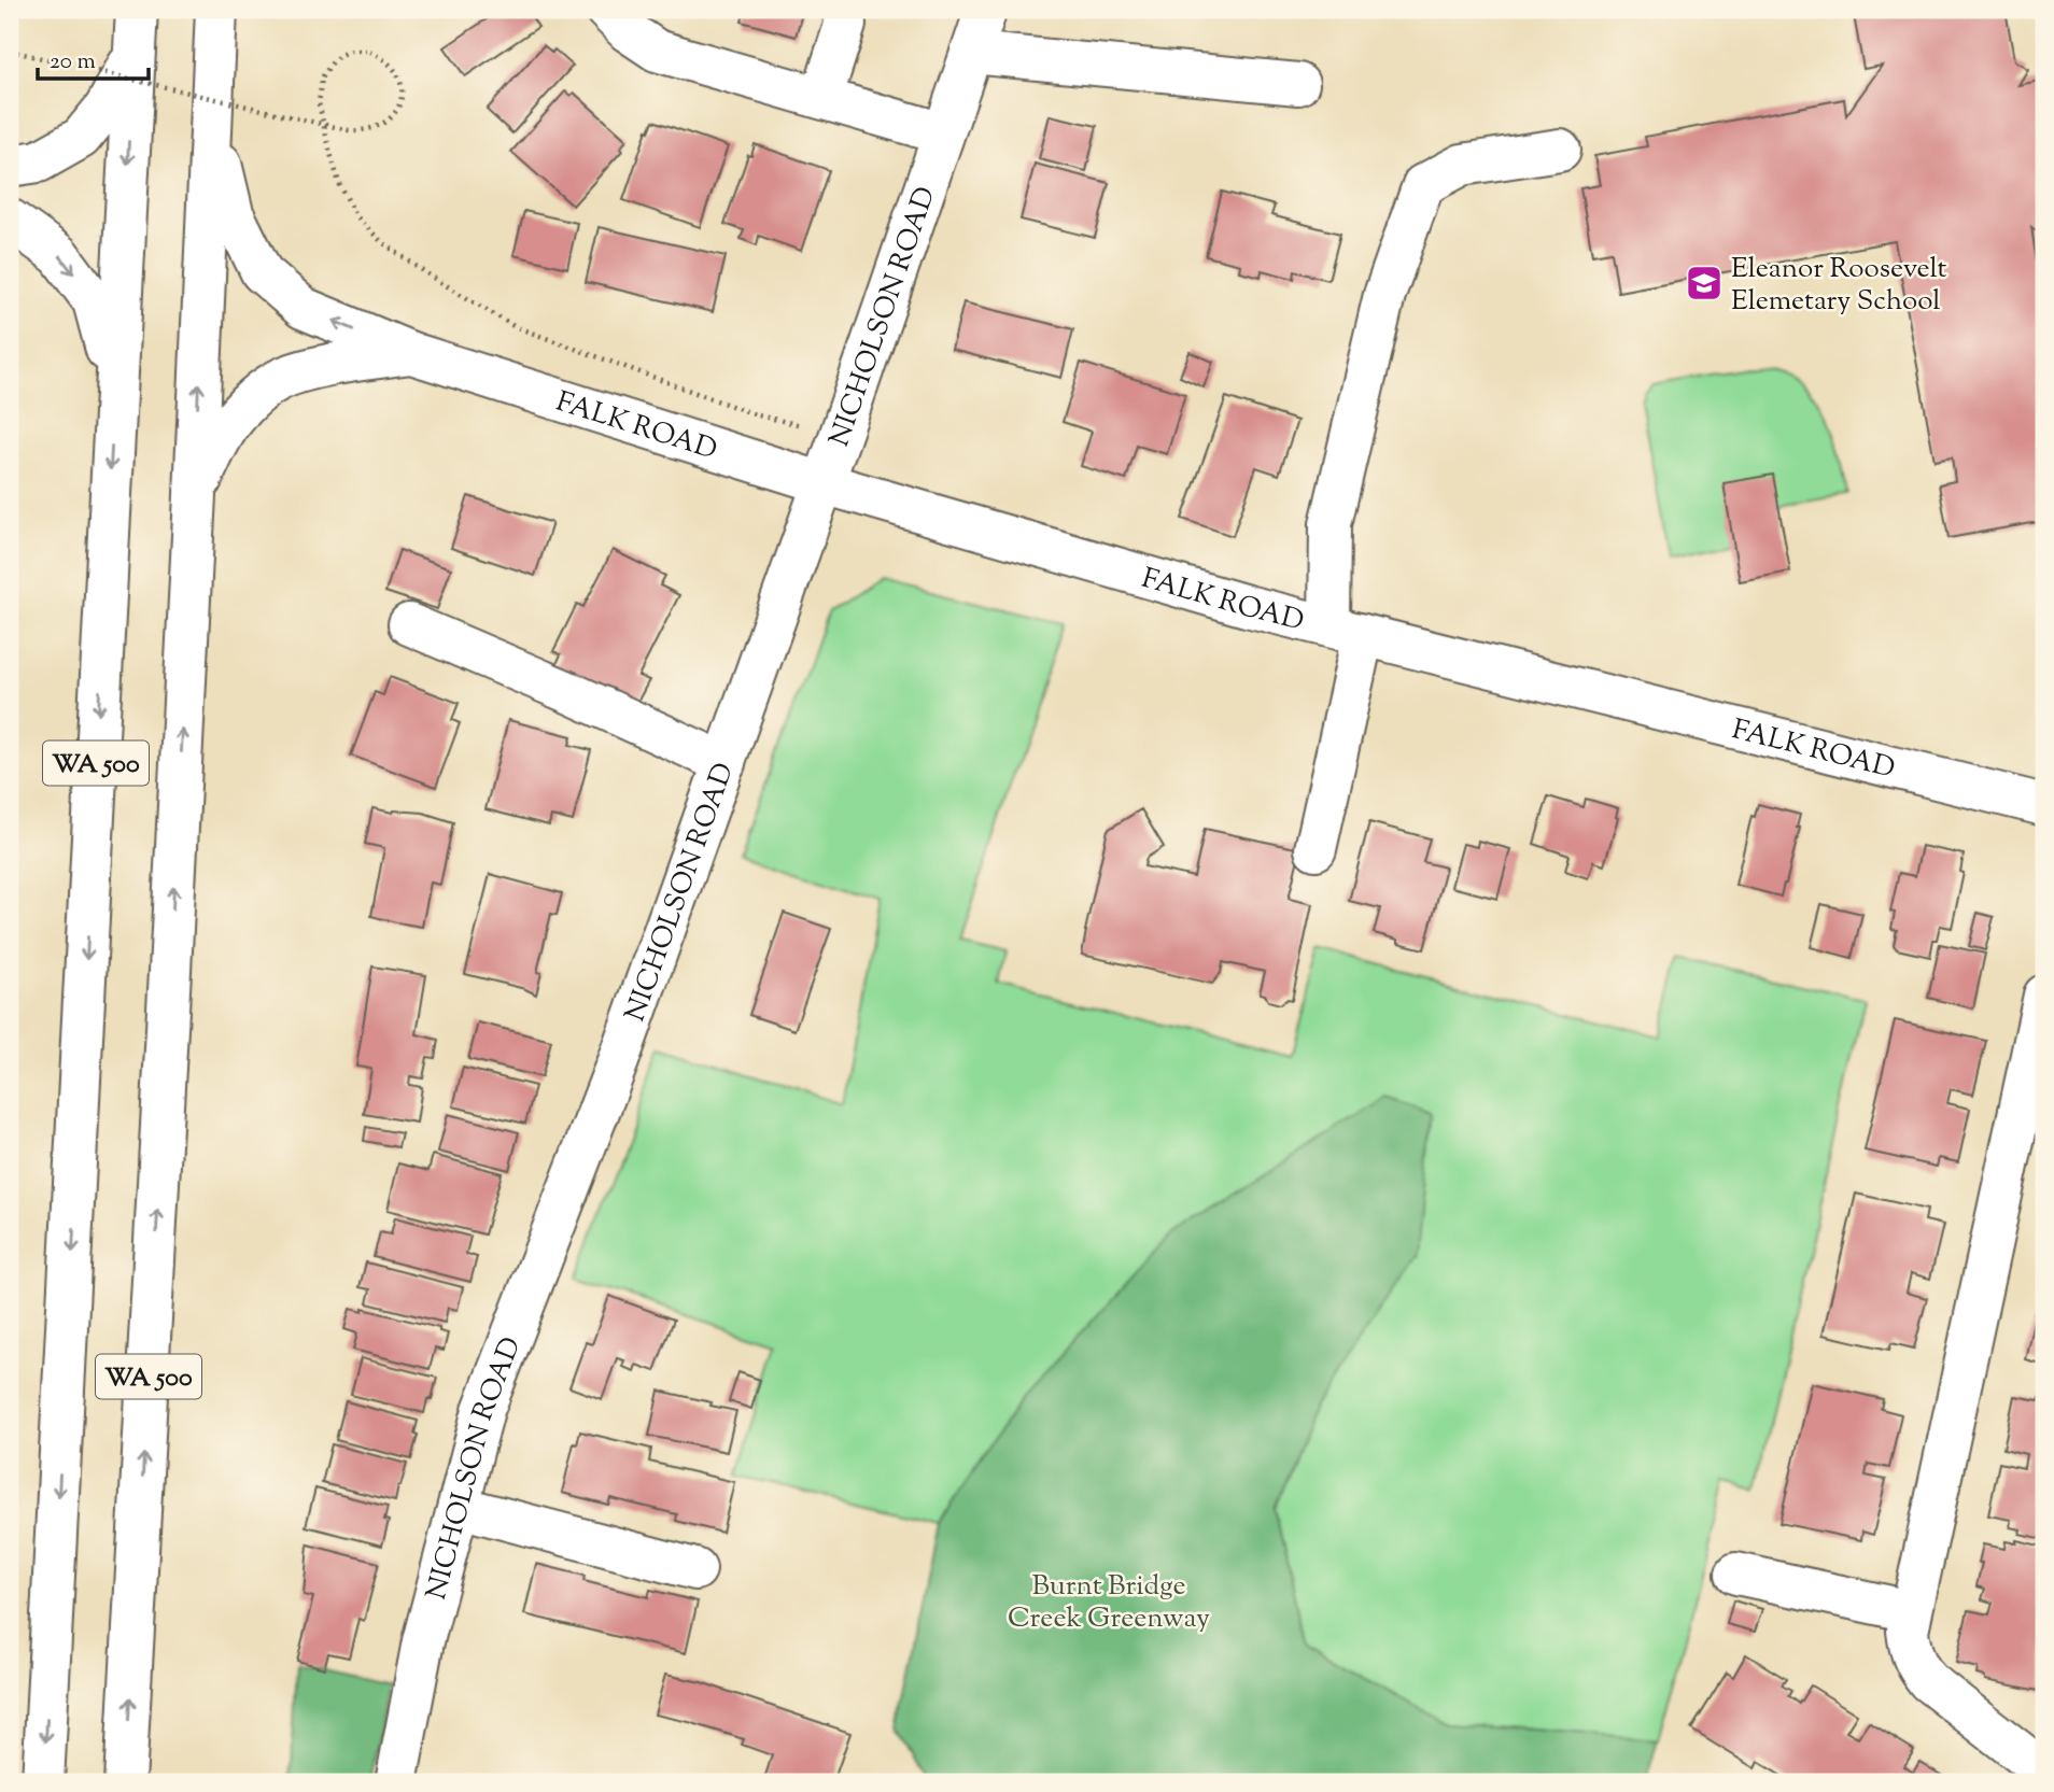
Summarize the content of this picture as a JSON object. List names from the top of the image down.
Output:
{
  "streets": {
    "main road": ["NICHOLSON ROAD", "FALK ROAD", "WA 500"]
  },
  "crossings": [
    ["NICHOLSON ROAD", "FALK ROAD"],
    ["FALK ROAD", "WA 500"]
  ],
  "parks": ["Burnt Bridge Creek Greenway"],
  "places": {
    "school or university": ["Eleanor Roosevelt Elemetary School"]
  },
  "scale_bar": "20 m"
}
